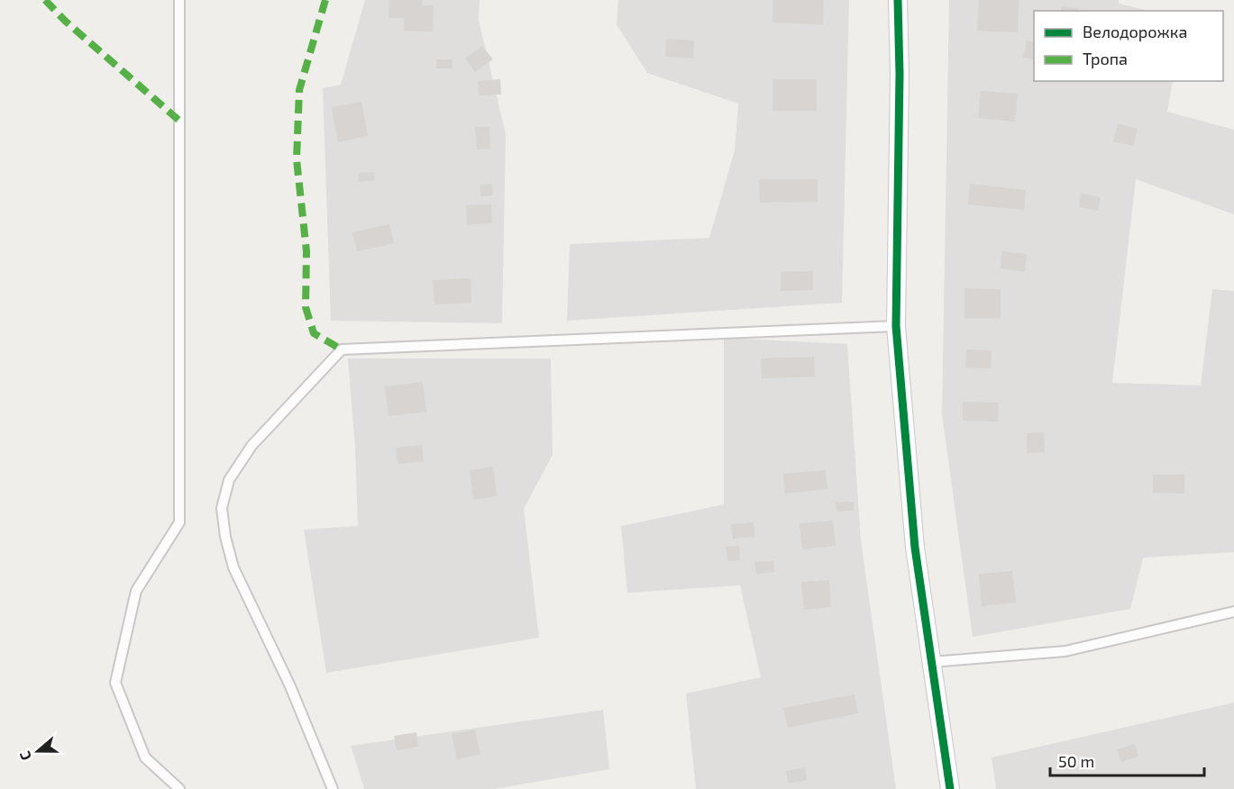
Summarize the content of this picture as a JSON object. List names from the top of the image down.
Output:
{
  "legend": ["Велодорожка", "Тропа"],
  "scale_bar": "50 m",
  "north": "left"
}
